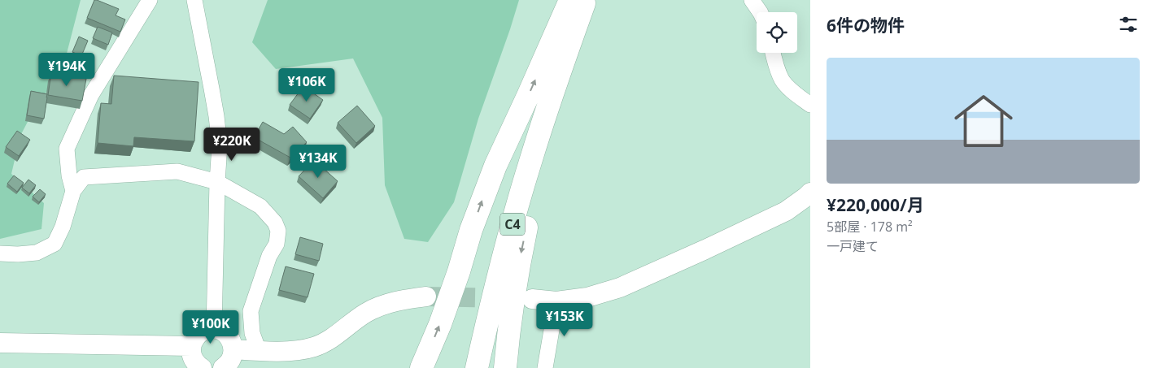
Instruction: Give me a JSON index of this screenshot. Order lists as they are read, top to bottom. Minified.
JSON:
{"streets":{"highway":["C4"]},"page":{"heading":"6件の物件","list":[{"name":"¥220,000/月","note":"5部屋 · 178 m² · 一戸建て"}],"price":["¥194K","¥106K","¥220K","¥134K","¥153K","¥100K"]}}
